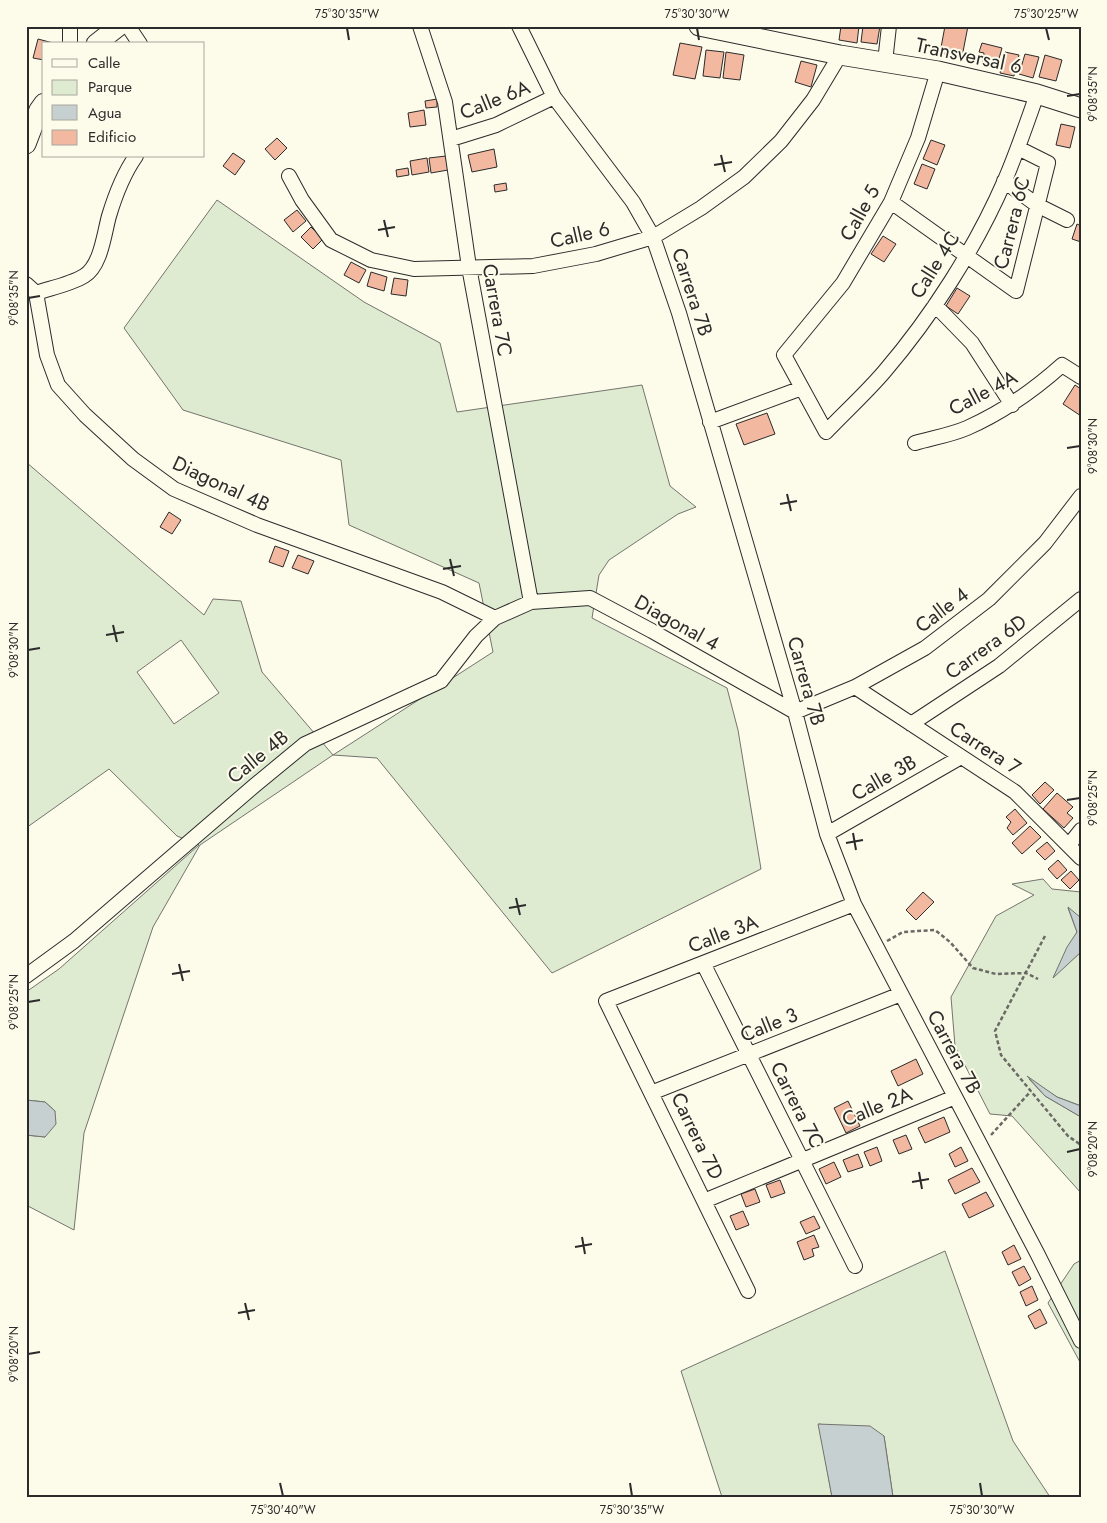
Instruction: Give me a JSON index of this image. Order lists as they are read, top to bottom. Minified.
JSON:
{"streets":{"street":["Transversal 6","Calle 6A","Calle 5","Carrera 6C","Calle 6","Calle 4C","Carrera 7B","Carrera 7C","Calle 4A","Diagonal 4B","Calle 4","Diagonal 4","Carrera 6D","Carrera 7","Calle 4B","Calle 3B","Calle 3A","Calle 3","Calle 2A","Carrera 7D"]},"crossings":[["Transversal 6","Calle 5"],["Transversal 6","Calle 6"],["Transversal 6","Calle 4C"],["Calle 6A","Carrera 7B"],["Calle 6A","Carrera 7C"],["Calle 5","Carrera 6C"],["Calle 5","Calle 4C"],["Carrera 6C","Calle 4C"],["Calle 6","Carrera 7B"],["Calle 6","Carrera 7C"],["Carrera 7B","Calle 4"],["Carrera 7B","Diagonal 4"],["Carrera 7B","Calle 3B"],["Carrera 7B","Calle 3A"],["Carrera 7B","Calle 3"],["Carrera 7B","Calle 2A"],["Carrera 7C","Diagonal 4"],["Carrera 7C","Calle 4B"],["Carrera 7C","Calle 3A"],["Carrera 7C","Calle 3"],["Carrera 7C","Calle 2A"],["Diagonal 4B","Calle 4B"],["Calle 4","Diagonal 4"],["Calle 4","Carrera 7"],["Diagonal 4","Calle 4B"],["Carrera 6D","Carrera 7"],["Carrera 7","Calle 3B"],["Calle 3A","Carrera 7D"],["Calle 3","Carrera 7D"],["Calle 2A","Carrera 7D"]],"legend":["Calle","Parque","Agua","Edificio"],"coordinates":["75°30'35\"W","75°30'30\"W","75°30'25\"W","9°08'35\"N","9°08'30\"N","9°08'25\"N","9°08'20\"N","75°30'40\"W"]}
